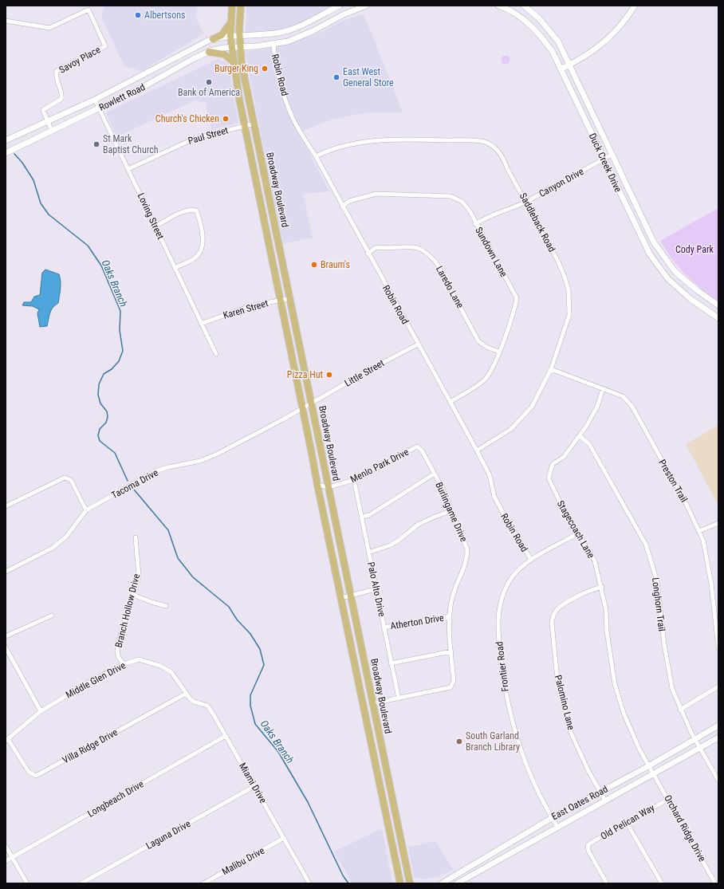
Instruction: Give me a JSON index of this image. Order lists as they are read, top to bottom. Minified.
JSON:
{"streets":{"main road":["Rowlett Road","Duck Creek Drive","Broadway Boulevard","East Oates Road"],"street":["Savoy Place","Robin Road","Paul Street","Canyon Drive","Loving Street","Saddleback Road","Sundown Lane","Laredo Lane","Karen Street","Little Street","Menlo Park Drive","Preston Trail","Tacoma Drive","Burlingame Drive","Stagecoach Lane","Palo Alto Drive","Longhorn Trail","Branch Hollow Drive","Atherton Drive","Frontier Road","Middle Glen Drive","Palomino Lane","Villa Ridge Drive","Miami Drive","Longbeach Drive","Old Pelican Way","Orchard Ridge Drive","Laguna Drive","Malibu Drive"]},"crossings":[["Savoy Place","Rowlett Road"],["Robin Road","Saddleback Road"],["Robin Road","Sundown Lane"],["Robin Road","Laredo Lane"],["Robin Road","Little Street"],["Robin Road","Frontier Road"],["Rowlett Road","Broadway Boulevard"],["Rowlett Road","Loving Street"],["Paul Street","Broadway Boulevard"],["Paul Street","Loving Street"],["Duck Creek Drive","Canyon Drive"],["Canyon Drive","Saddleback Road"],["Canyon Drive","Sundown Lane"],["Broadway Boulevard","Karen Street"],["Broadway Boulevard","Little Street"],["Broadway Boulevard","Menlo Park Drive"],["Broadway Boulevard","Tacoma Drive"],["Loving Street","Karen Street"],["Saddleback Road","Preston Trail"],["Sundown Lane","Laredo Lane"],["Little Street","Tacoma Drive"],["Menlo Park Drive","Burlingame Drive"],["Menlo Park Drive","Palo Alto Drive"],["Preston Trail","Stagecoach Lane"],["Burlingame Drive","Palo Alto Drive"],["Burlingame Drive","Atherton Drive"],["Stagecoach Lane","Longhorn Trail"],["Stagecoach Lane","Frontier Road"],["Stagecoach Lane","Palomino Lane"],["Stagecoach Lane","East Oates Road"],["Stagecoach Lane","Orchard Ridge Drive"],["Palo Alto Drive","Atherton Drive"],["Longhorn Trail","East Oates Road"],["Branch Hollow Drive","Middle Glen Drive"],["Frontier Road","East Oates Road"],["Middle Glen Drive","Villa Ridge Drive"],["Middle Glen Drive","Miami Drive"],["Palomino Lane","East Oates Road"],["Villa Ridge Drive","Miami Drive"],["Miami Drive","Longbeach Drive"],["Miami Drive","Laguna Drive"],["Miami Drive","Malibu Drive"],["East Oates Road","Orchard Ridge Drive"],["Old Pelican Way","Orchard Ridge Drive"]],"water":["Oaks Branch"],"parks":["Cody Park"],"places":["Albertsons","Burger King","East West General Store","Bank of America","Church's Chicken","St Mark Baptist Church","Braum's","Pizza Hut","South Garland Branch Library"]}
